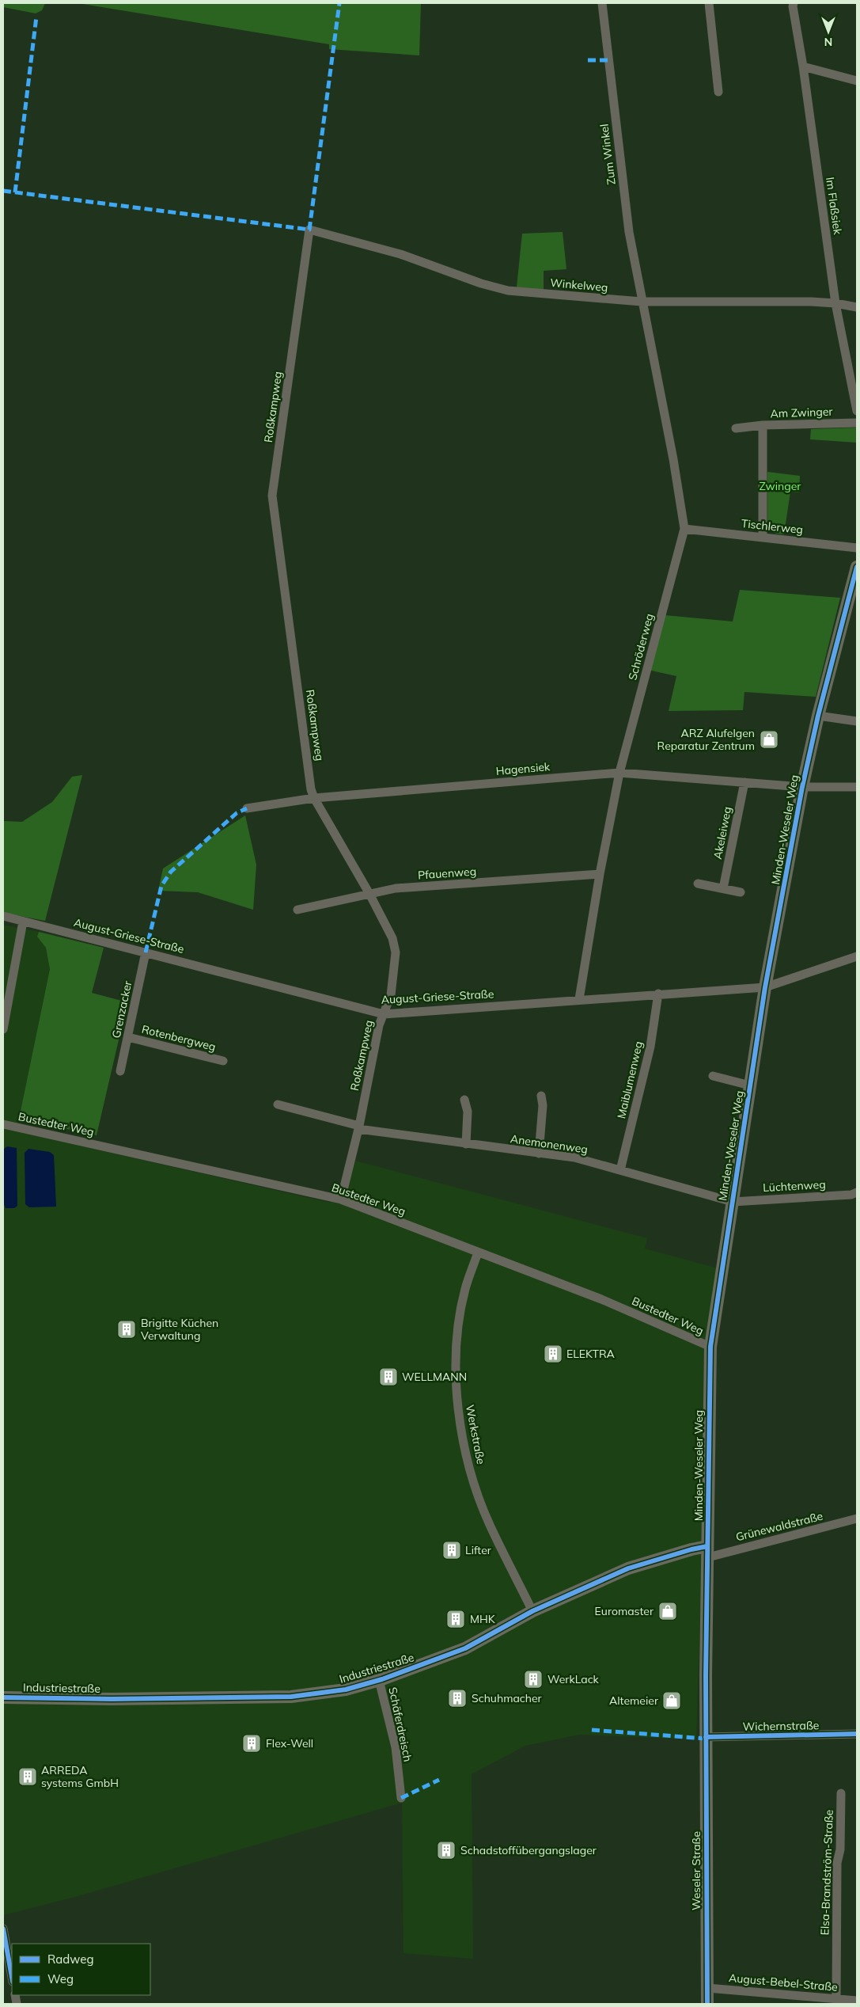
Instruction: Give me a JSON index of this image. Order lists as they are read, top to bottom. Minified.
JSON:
{"streets":{"street":["Zum Winkel","Im Flaßsiek","Winkelweg","Roßkampweg","Am Zwinger","Tischlerweg","Schröderweg","Hagensiek","Minden-Weseler Weg","Akeleiweg","Pfauenweg","August-Griese-Straße","Grenzacker","Rotenbergweg","Maiblumenweg","Bustedter Weg","Anemonenweg","Lüchtenweg","Werkstraße","Grünewaldstraße","Industriestraße","Schäferdreisch","Wichernstraße","Weseler Straße","Elsa-Brandström-Straße","August-Bebel-Straße"]},"crossings":[["Zum Winkel","Winkelweg"],["Zum Winkel","Schröderweg"],["Im Flaßsiek","Winkelweg"],["Winkelweg","Roßkampweg"],["Winkelweg","Schröderweg"],["Roßkampweg","Hagensiek"],["Roßkampweg","Pfauenweg"],["Roßkampweg","August-Griese-Straße"],["Roßkampweg","Bustedter Weg"],["Roßkampweg","Anemonenweg"],["Am Zwinger","Tischlerweg"],["Tischlerweg","Schröderweg"],["Schröderweg","Hagensiek"],["Schröderweg","Pfauenweg"],["Schröderweg","August-Griese-Straße"],["Hagensiek","Minden-Weseler Weg"],["Hagensiek","Akeleiweg"],["Minden-Weseler Weg","August-Griese-Straße"],["Minden-Weseler Weg","Bustedter Weg"],["Minden-Weseler Weg","Anemonenweg"],["Minden-Weseler Weg","Lüchtenweg"],["Minden-Weseler Weg","Grünewaldstraße"],["Minden-Weseler Weg","Industriestraße"],["Minden-Weseler Weg","Wichernstraße"],["Minden-Weseler Weg","Weseler Straße"],["August-Griese-Straße","Grenzacker"],["August-Griese-Straße","Maiblumenweg"],["Grenzacker","Rotenbergweg"],["Maiblumenweg","Anemonenweg"],["Bustedter Weg","Werkstraße"],["Anemonenweg","Lüchtenweg"],["Werkstraße","Industriestraße"],["Grünewaldstraße","Industriestraße"],["Industriestraße","Schäferdreisch"],["Wichernstraße","Weseler Straße"],["Weseler Straße","August-Bebel-Straße"],["Elsa-Brandström-Straße","August-Bebel-Straße"]],"parks":["Zwinger"],"places":{"shop":["ARZ Alufelgen Reparatur Zentrum","Euromaster","Altemeier"],"building":["Brigitte Küchen Verwaltung","ELEKTRA","WELLMANN","Lifter","MHK","WerkLack","Schuhmacher","Flex-Well","ARREDA systems GmbH","Schadstoffübergangslager"]},"legend":["Radweg","Weg"],"north":"bottom"}
